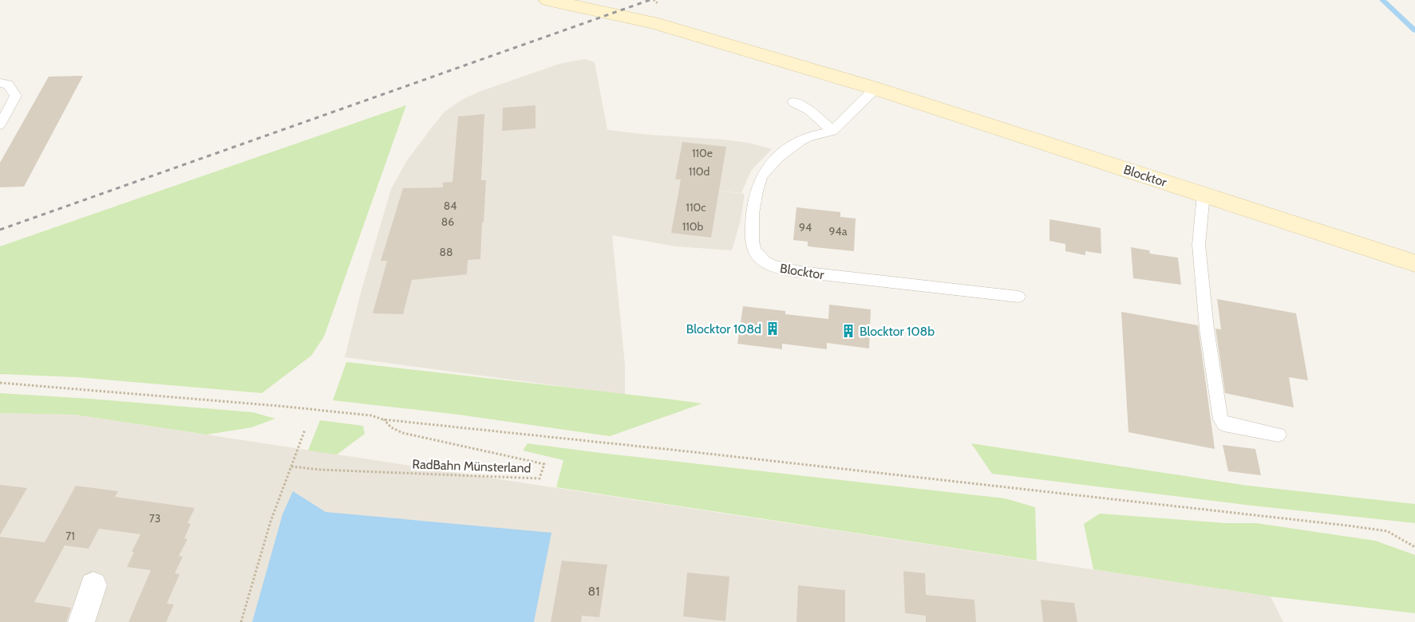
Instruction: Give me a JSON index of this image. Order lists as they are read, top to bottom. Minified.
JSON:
{"streets":{"main road":["Blocktor"],"path":["RadBahn Münsterland"]},"places":{"building":["Blocktor 108d","Blocktor 108b"]},"house_numbers":["110e","110d","84","110c","86","110b","94","94a","88","73","71","81"]}
